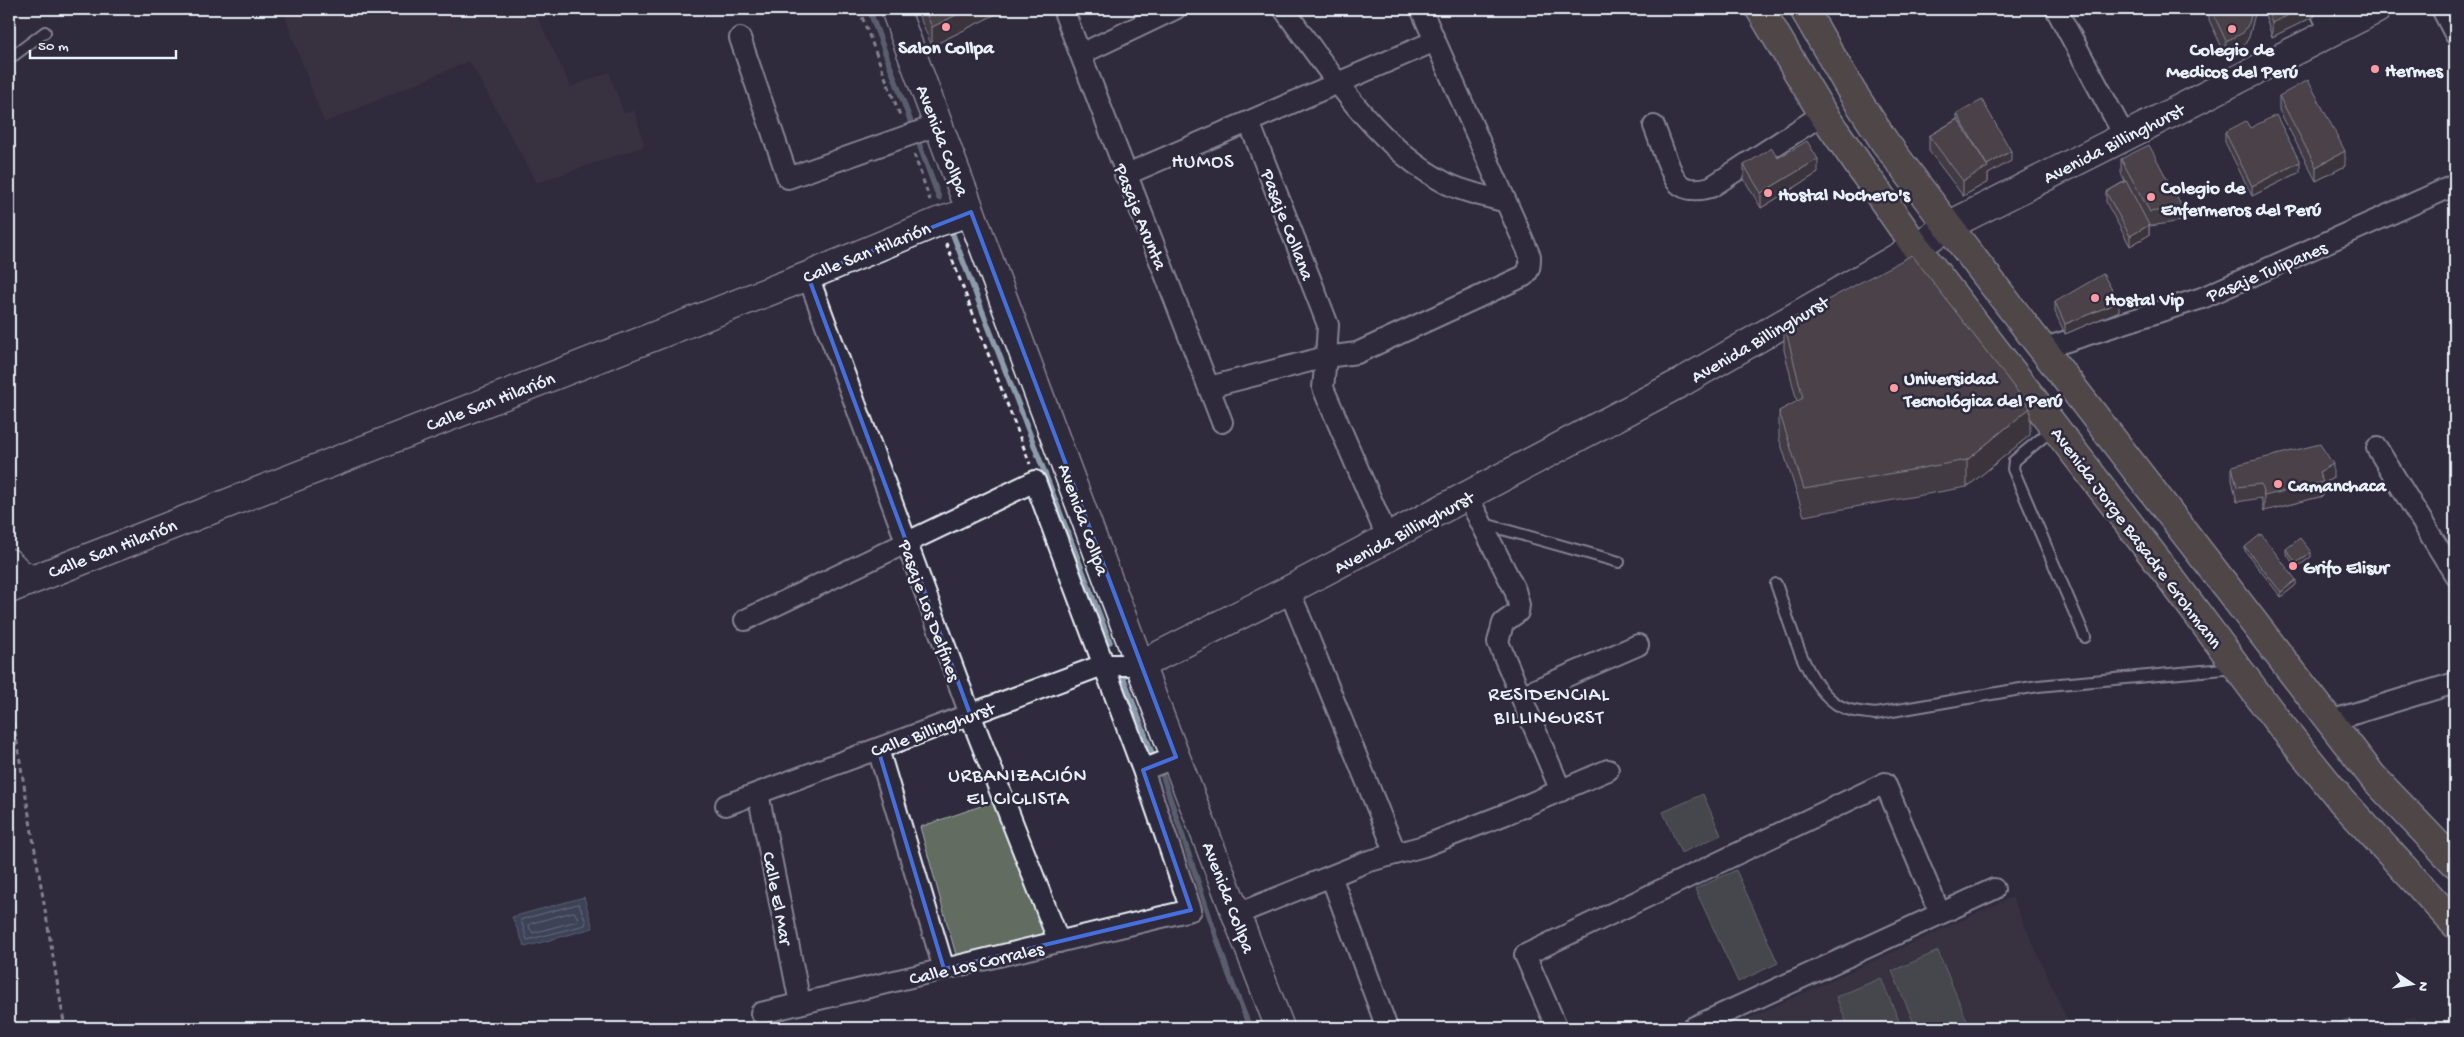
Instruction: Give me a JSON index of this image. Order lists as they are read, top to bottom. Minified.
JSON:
{"streets":{"highway":["Avenida Jorge Basadre Grohmann"],"street":["Avenida Collpa","Avenida Billinghurst","Pasaje Arunta","Pasaje Collana","Calle San Hilarión","Pasaje Tulipanes","Pasaje Los Delfines","Calle Billinghurst","Calle El Mar","Calle Los Corrales"]},"crossings":[["Avenida Collpa","Avenida Billinghurst"],["Avenida Collpa","Calle San Hilarión"],["Avenida Collpa","Calle Billinghurst"],["Avenida Billinghurst","Avenida Jorge Basadre Grohmann"],["Avenida Billinghurst","Calle Billinghurst"],["Calle San Hilarión","Pasaje Los Delfines"],["Pasaje Tulipanes","Avenida Jorge Basadre Grohmann"],["Pasaje Los Delfines","Calle Billinghurst"],["Pasaje Los Delfines","Calle Los Corrales"],["Calle Billinghurst","Calle El Mar"],["Calle El Mar","Calle Los Corrales"]],"districts":["HUMOS","RESIDENCIAL BILLINGURST","URBANIZACIÓN EL CICLISTA"],"places":["Salon Collpa","Colegio de Medicos del Perú","Hermes","Hostal Nochero's","Colegio de Enfermeros del Perú","Hostal Vip","Universidad Tecnológica del Perú","Camanchaca","Grifo Elisur"],"scale_bar":"50 m","north":"right"}
